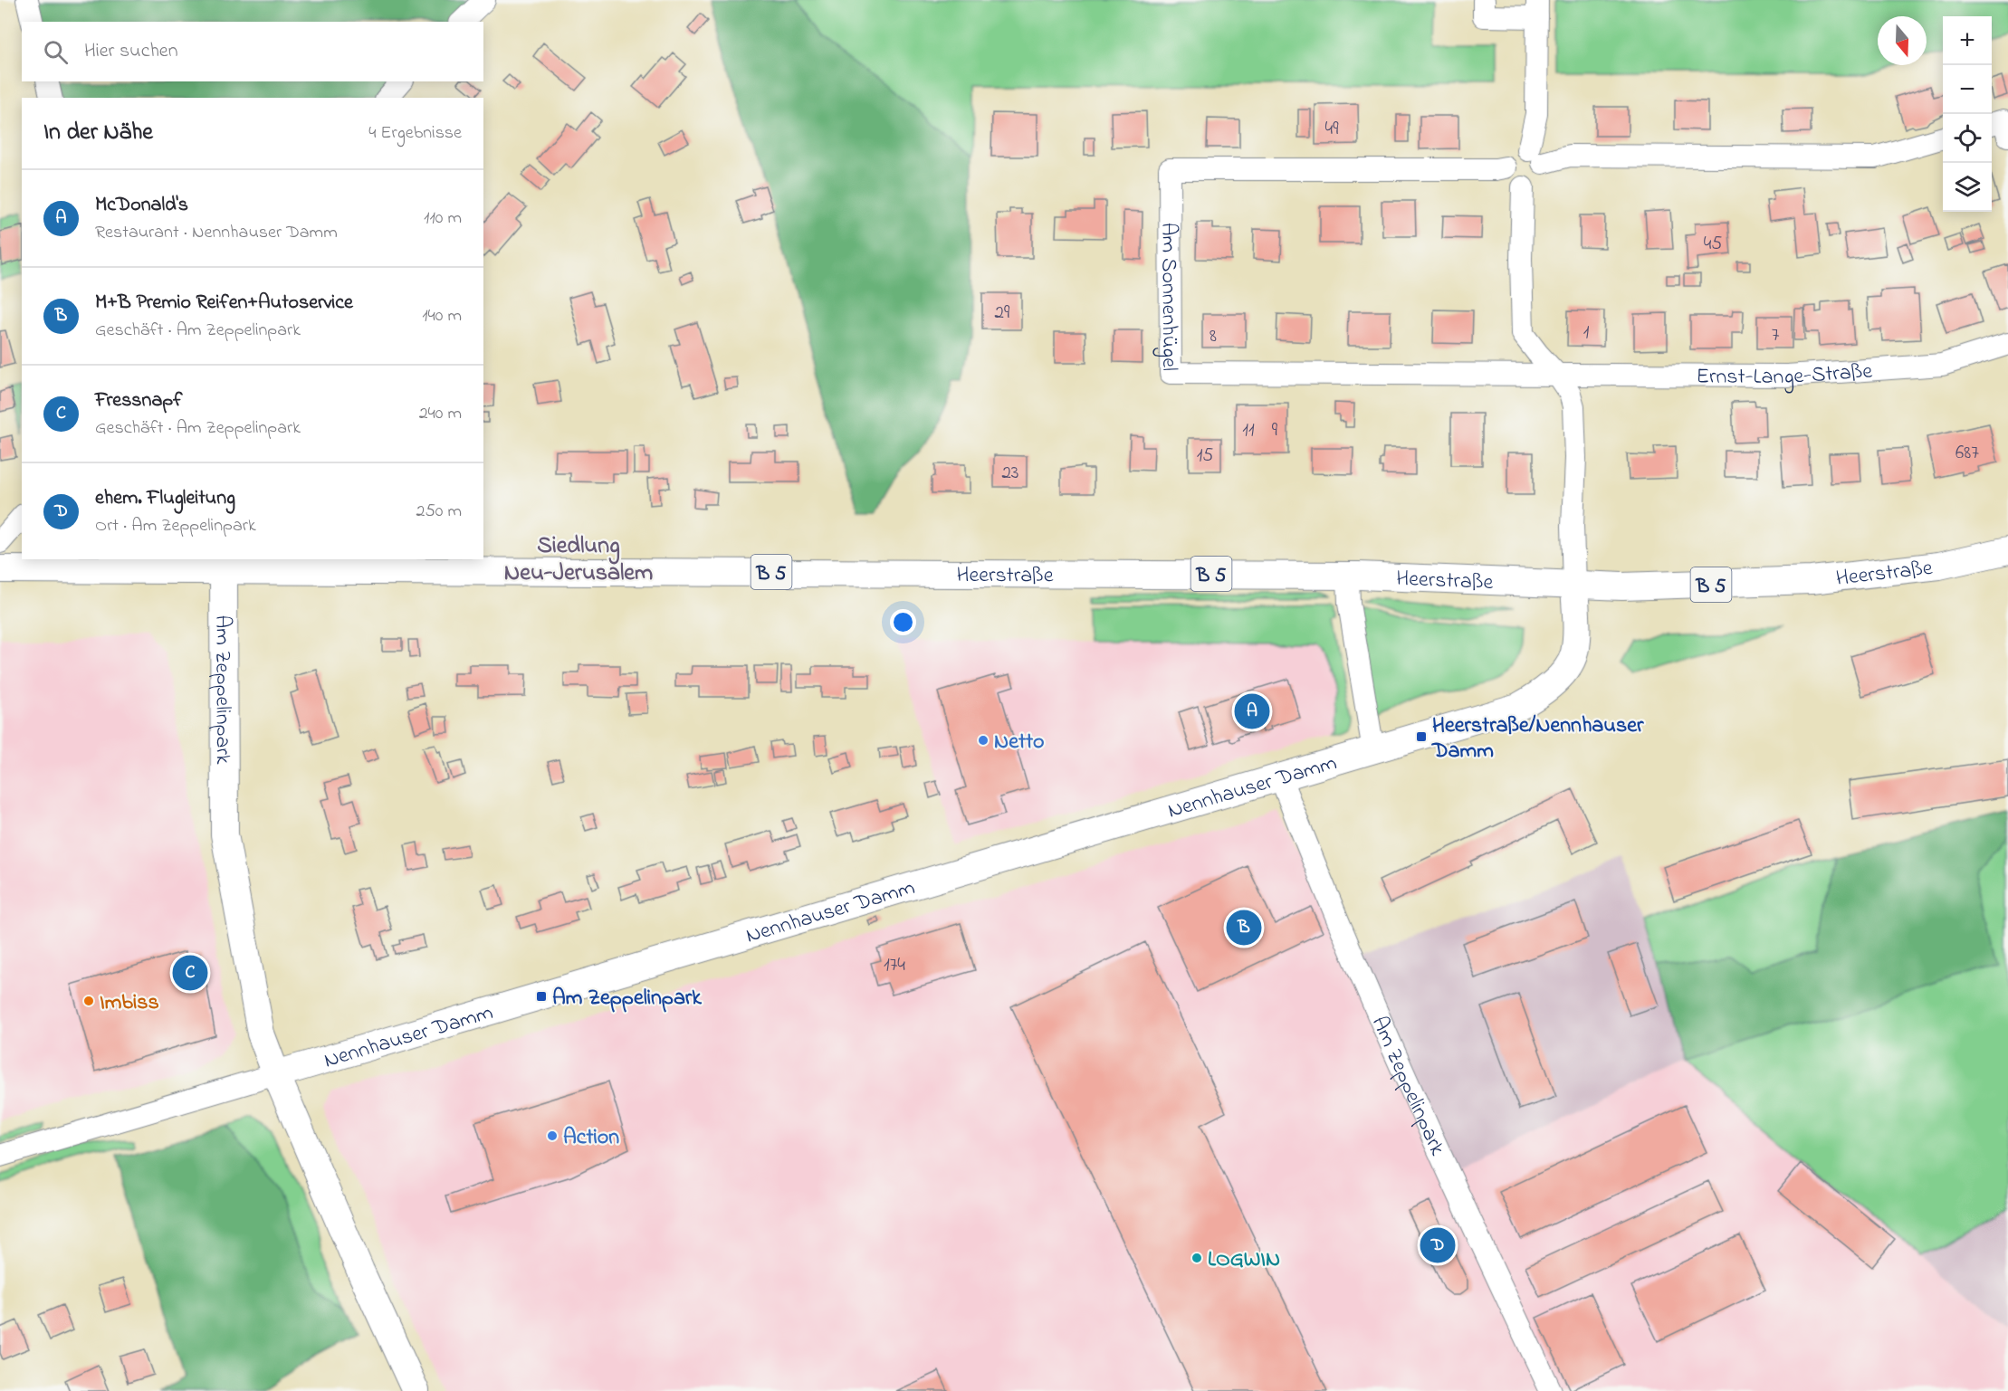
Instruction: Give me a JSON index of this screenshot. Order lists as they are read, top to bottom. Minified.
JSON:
{"streets":{"main road":["B 5","Heerstraße","Am Zeppelinpark","Nennhauser Damm"],"street":["Am Sonnenhügel","Ernst-Lange-Straße"]},"crossings":[["Am Sonnenhügel","Ernst-Lange-Straße"],["Heerstraße","Am Zeppelinpark"],["Heerstraße","Nennhauser Damm"],["Am Zeppelinpark","Nennhauser Damm"]],"districts":["Siedlung Neu-Jerusalem"],"places":{"transit":["Heerstraße/Nennhauser Damm","Am Zeppelinpark"],"other":["Netto","Imbiss","Action","LOGWIN"]},"house_numbers":["49","45","29","1","7","8","11","9","687","15","23","174"],"north":"bottom","page":{"map_buttons":["+","−"],"search":"Hier suchen","heading":["In der Nähe","4 Ergebnisse"],"list":[{"mark":"A","name":"McDonald's","note":"Restaurant · Nennhauser Damm","value":"110 m"},{"mark":"B","name":"M+B Premio Reifen+Autoservice","note":"Geschäft · Am Zeppelinpark","value":"140 m"},{"mark":"C","name":"Fressnapf","note":"Geschäft · Am Zeppelinpark","value":"240 m"},{"mark":"D","name":"ehem. Flugleitung","note":"Ort · Am Zeppelinpark","value":"250 m"}],"pins":["A","B","C","D"]}}
